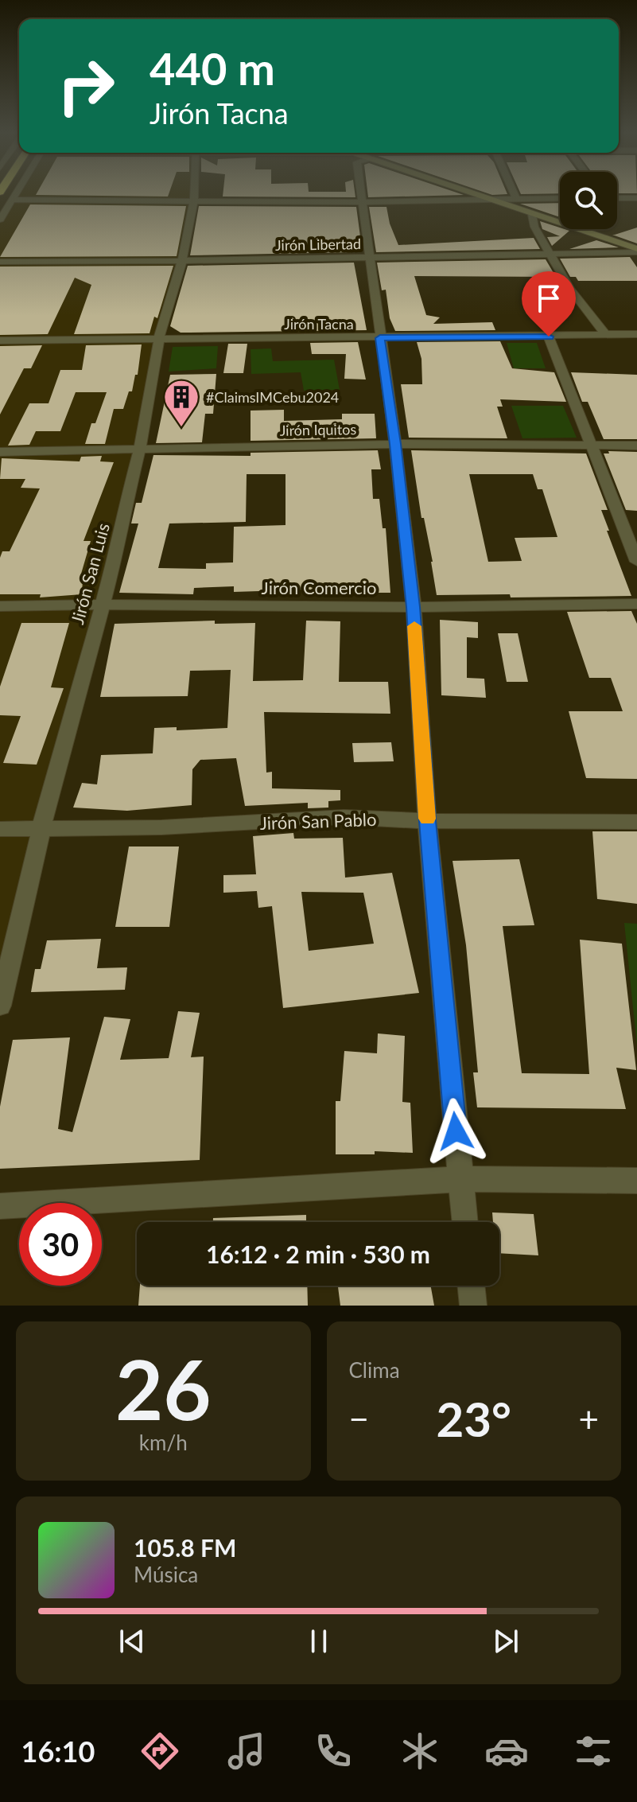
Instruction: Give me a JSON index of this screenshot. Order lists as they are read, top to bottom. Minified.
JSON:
{"streets":{"street":["Jirón Libertad","Jirón Tacna","Jirón Iquitos","Jirón San Luis","Jirón Comercio","Jirón San Pablo"]},"crossings":[["Jirón Libertad","Jirón San Luis"],["Jirón Tacna","Jirón San Luis"],["Jirón Iquitos","Jirón San Luis"],["Jirón San Luis","Jirón Comercio"],["Jirón San Luis","Jirón San Pablo"]],"places":{"building":["#ClaimsIMCebu2024"]},"page":{"turn":["440 m","Jirón Tacna"],"limit":"30","trip":"16:12 · 2 min · 530 m","tile":[["26","km/h"],"Clima"],"heat":["−","23°","+"],"song":["105.8 FM","Música"],"tabs":"16:10"}}
